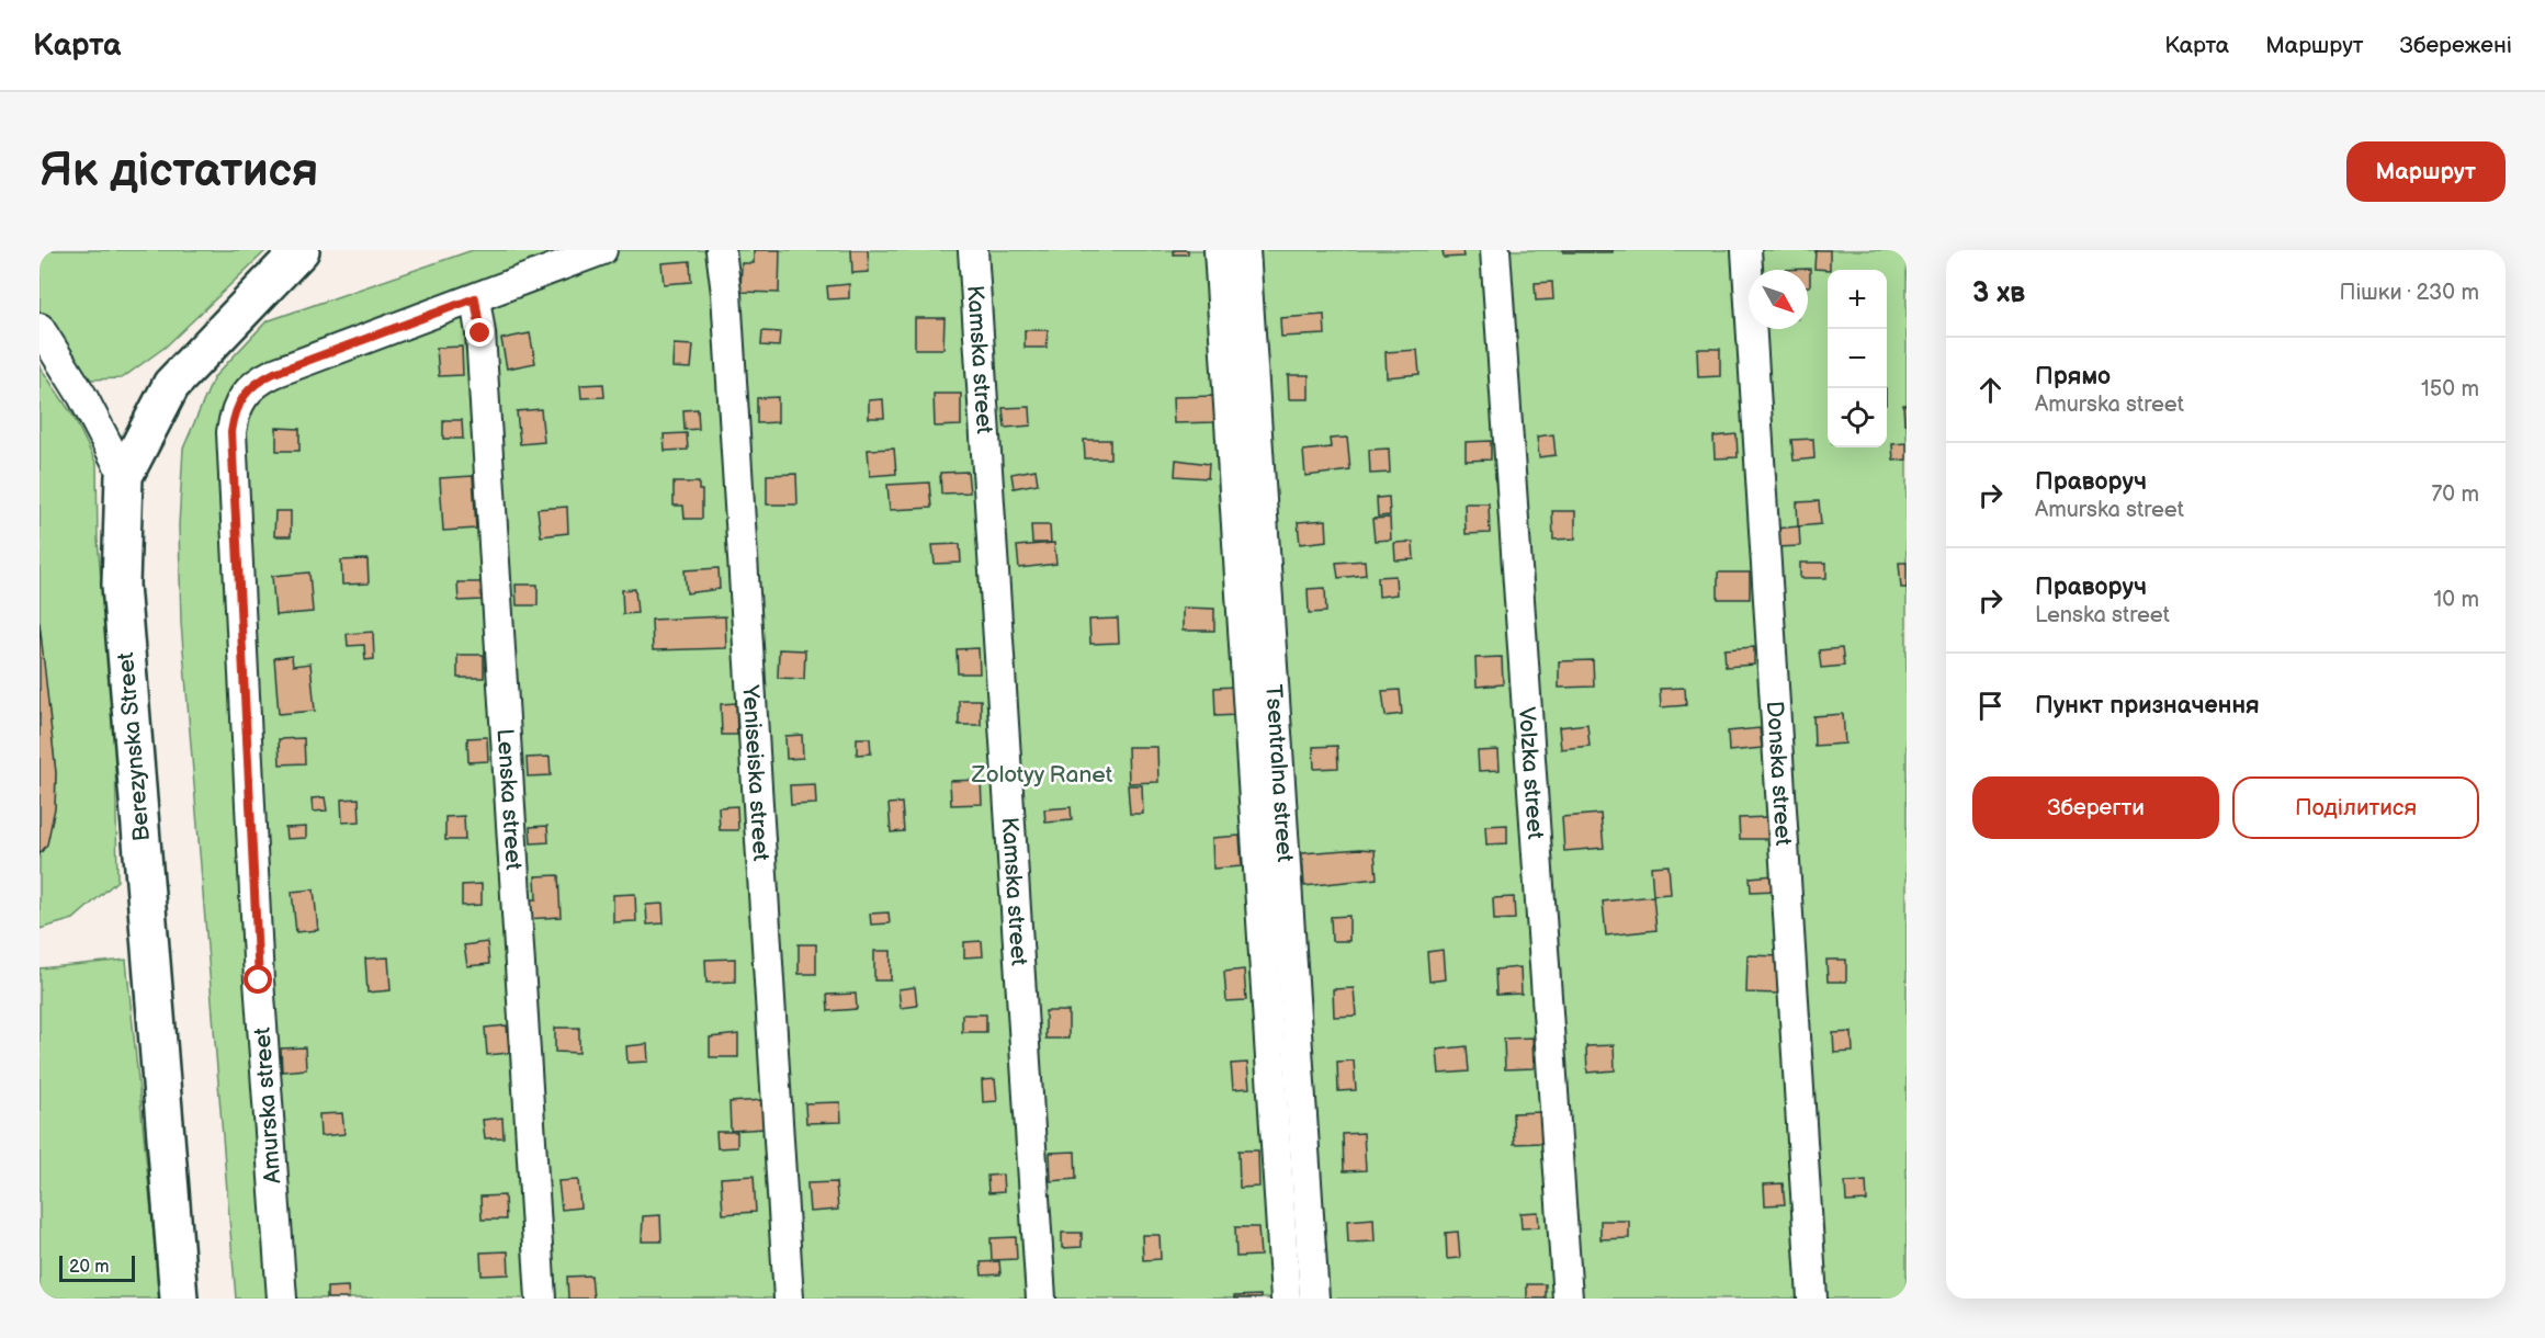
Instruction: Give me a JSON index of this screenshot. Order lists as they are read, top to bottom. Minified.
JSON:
{"streets":{"street":["Kamska street","Berezynska Street","Yeniseiska street","Tsentralna street","Volzka street","Donska street","Lenska street","Amurska street"]},"crossings":[["Lenska street","Amurska street"]],"parks":["Zolotyy Ranet"],"scale_bar":"20 m","north":"bottom right","page":{"header":"Карта","nav":["Карта","Маршрут","Збережені"],"buttons":["Маршрут",["Зберегти","Поділитися"]],"title":"Як дістатися","heading":["3 хв","Пішки · 230 m"],"map_buttons":["+","−"],"list":[["Прямо","Amurska street","150 m"],["Праворуч","Amurska street","70 m"],["Праворуч","Lenska street","10 m"],"Пункт призначення"],"scale":"20 m"}}
